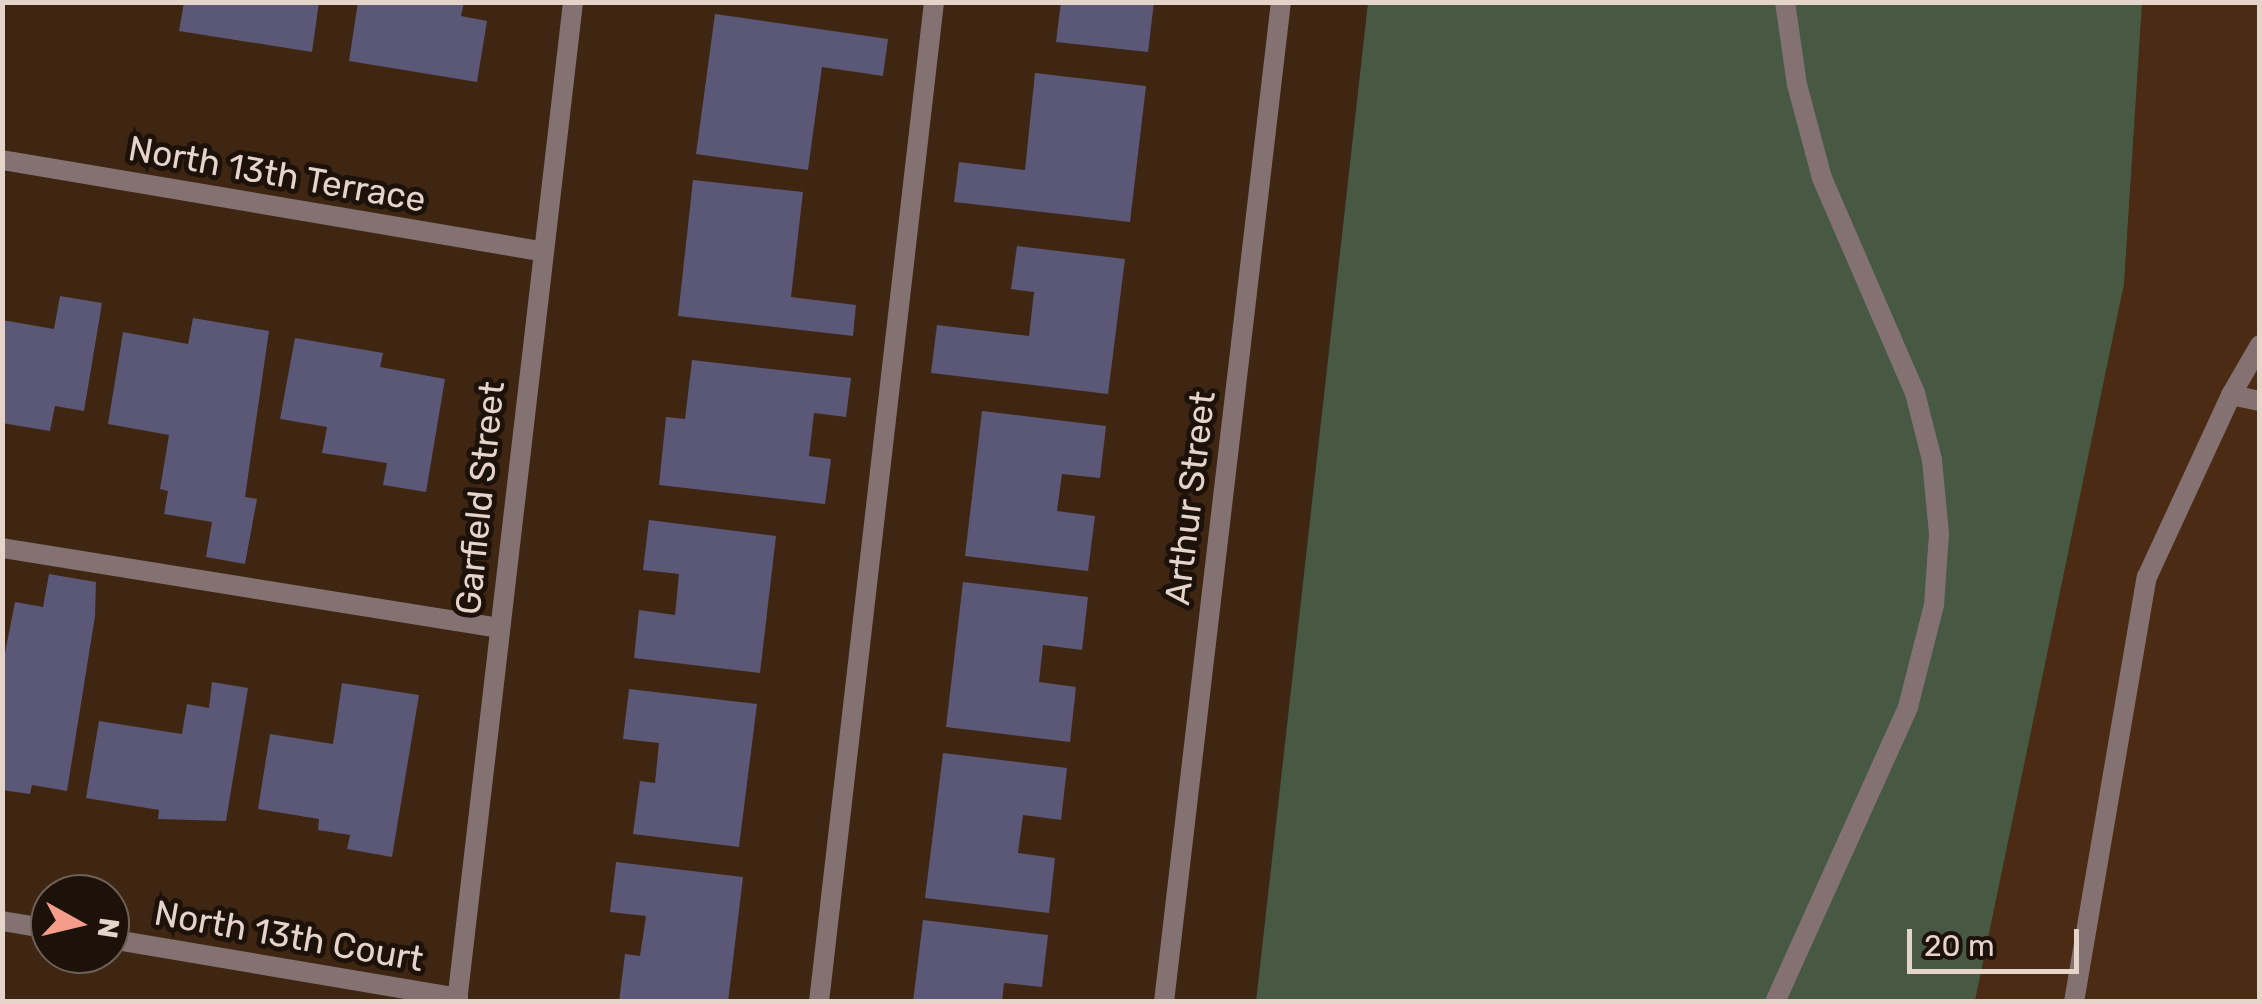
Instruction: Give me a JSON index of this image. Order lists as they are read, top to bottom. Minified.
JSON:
{"streets":{"street":["North 13th Terrace","Garfield Street","Arthur Street","North 13th Court"]},"crossings":[["North 13th Terrace","Garfield Street"],["Garfield Street","North 13th Court"]],"scale_bar":"20 m","north":"right"}
